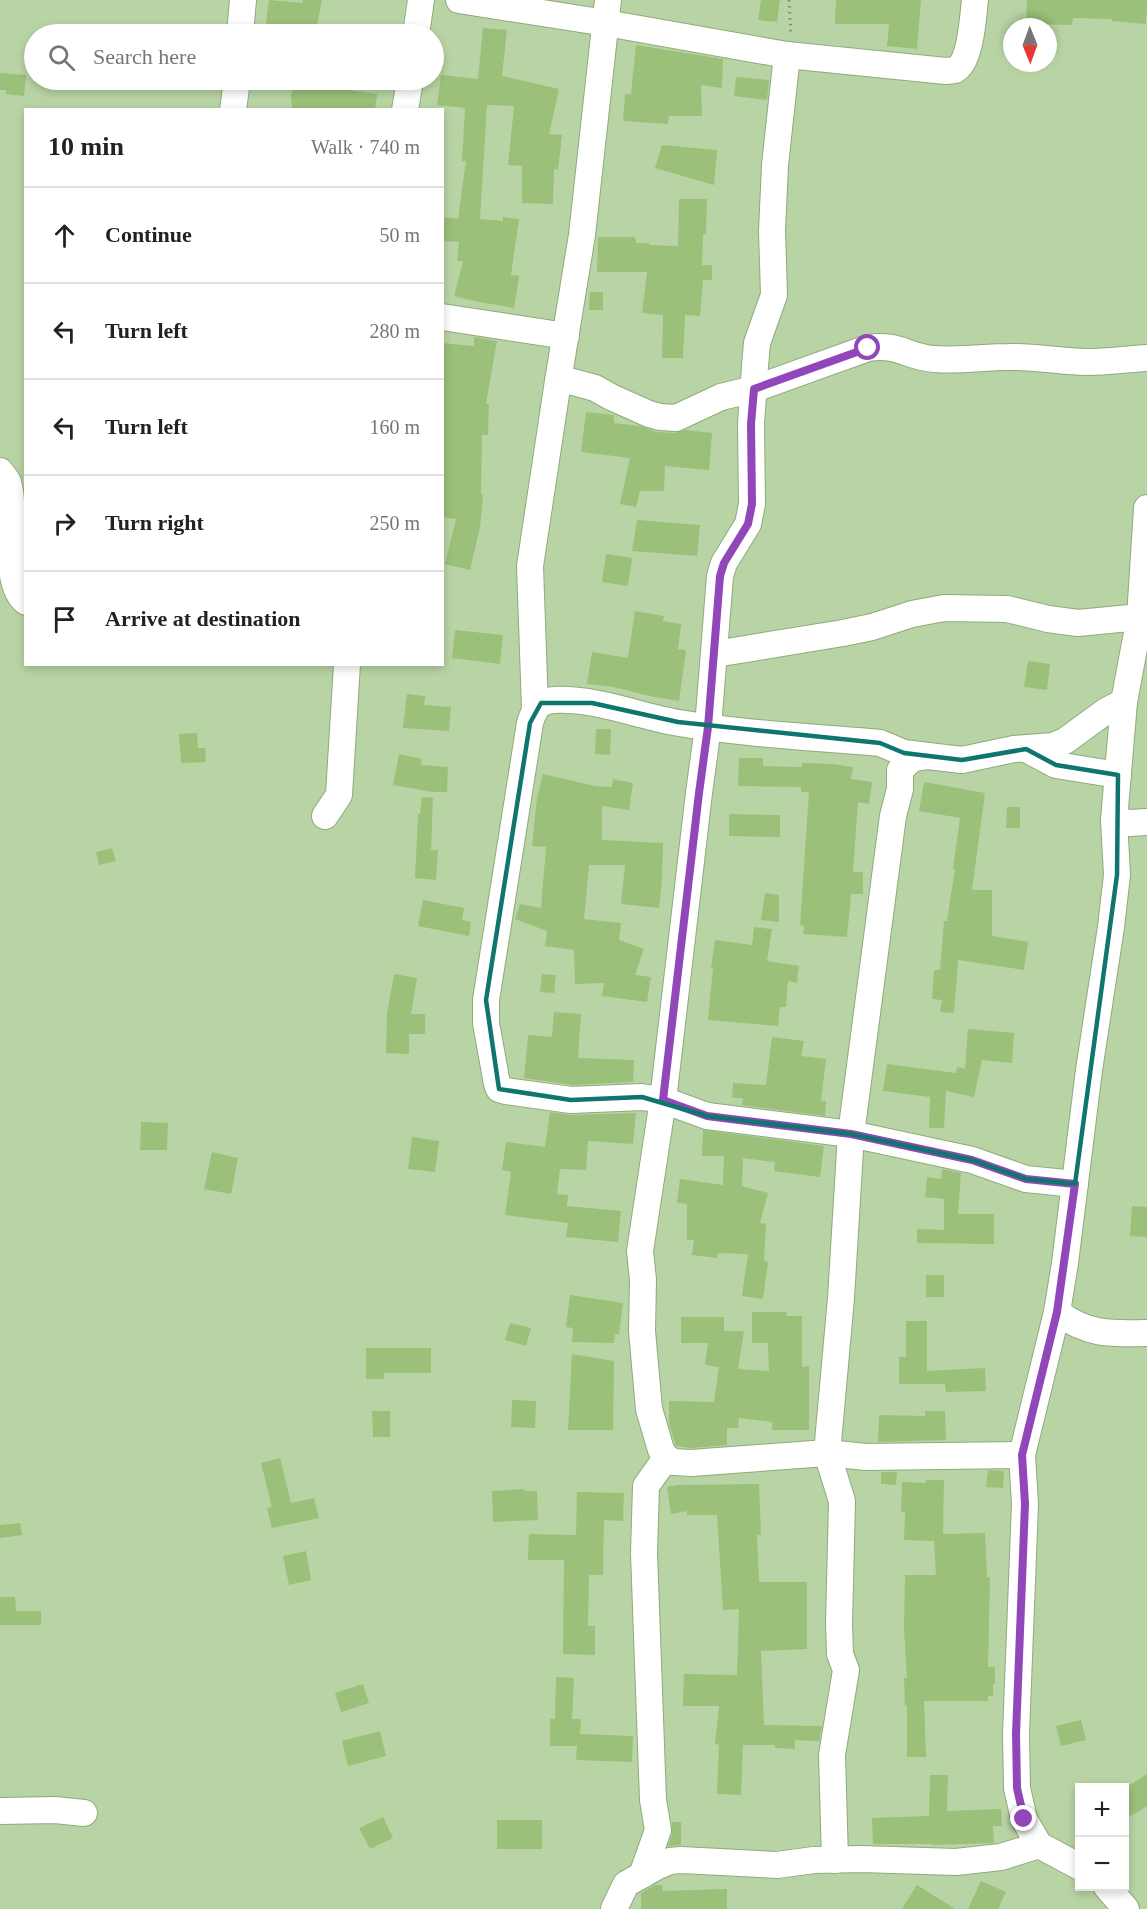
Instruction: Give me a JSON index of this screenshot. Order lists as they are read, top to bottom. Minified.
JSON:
{"north":"bottom","page":{"search":"Search here","heading":["10 min","Walk · 740 m"],"list":[["Continue","50 m"],["Turn left","280 m"],["Turn left","160 m"],["Turn right","250 m"],"Arrive at destination"],"map_buttons":["+","−"]}}
